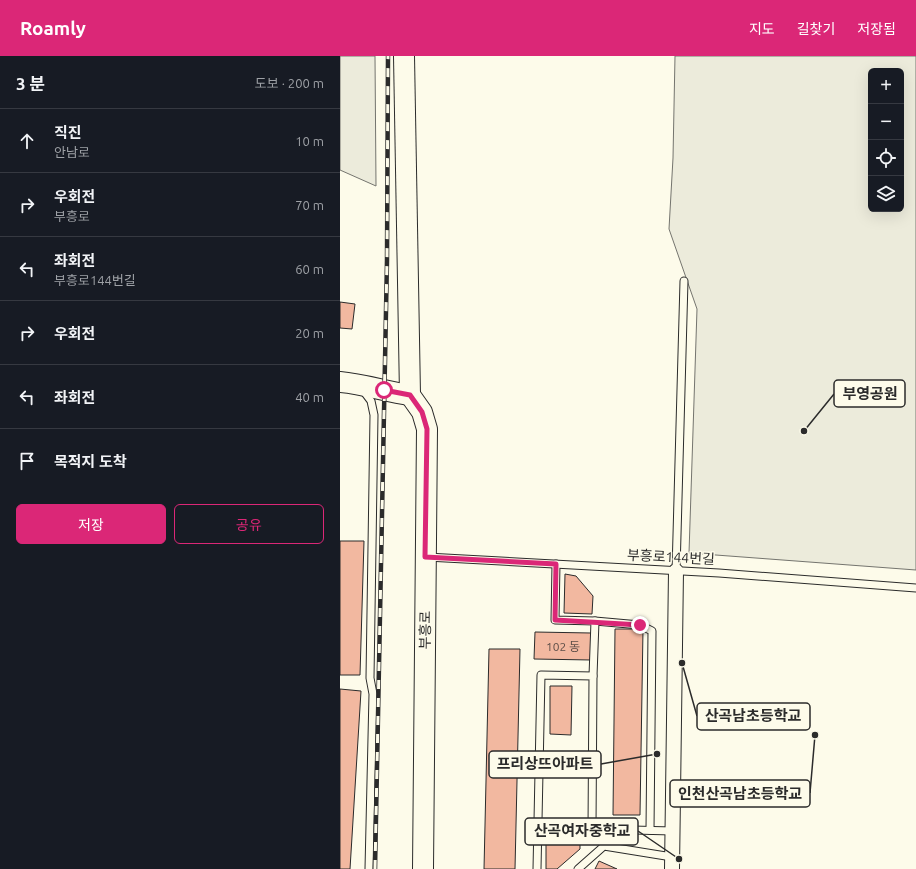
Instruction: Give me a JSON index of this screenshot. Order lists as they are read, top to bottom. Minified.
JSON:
{"streets":{"main road":["부흥로"],"lane":["부흥로144번길"]},"crossings":[["부흥로144번길","부흥로"]],"places":["부영공원","산곡남초등학교","인천산곡남초등학교","프리상뜨아파트","산곡여자중학교"],"house_numbers":["102 동"],"page":{"header":"Roamly","nav":["지도","길찾기","저장됨"],"heading":["3 분","도보 · 200 m"],"map_buttons":["+","−"],"list":[["직진","안남로","10 m"],["우회전","부흥로","70 m"],["좌회전","부흥로144번길","60 m"],["우회전","20 m"],["좌회전","40 m"],"목적지 도착"],"buttons":["저장","공유"]}}
